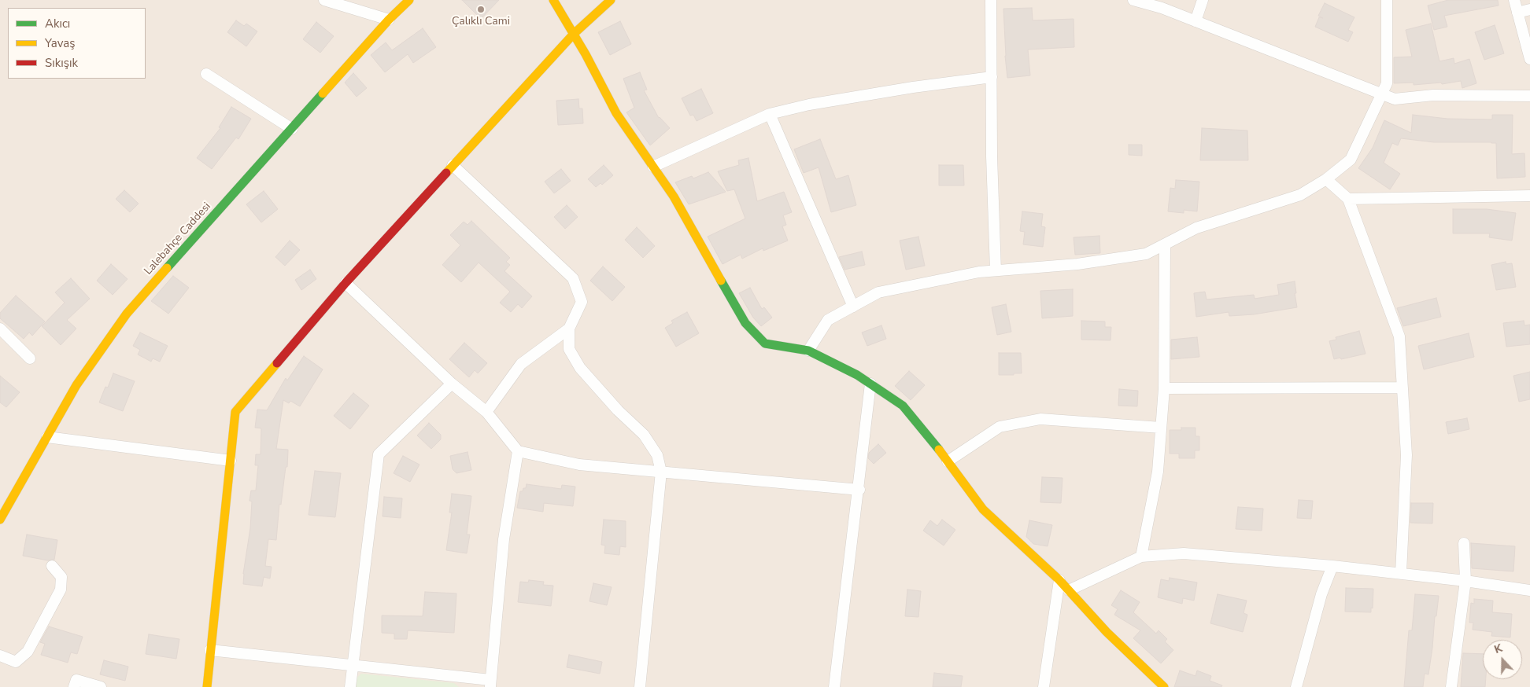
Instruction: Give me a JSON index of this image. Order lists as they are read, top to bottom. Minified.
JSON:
{"streets":{"street":["Lalebahçe Caddesi"]},"places":["Çalıklı Cami"],"legend":["Akıcı","Yavaş","Sıkışık"],"north":"top"}
